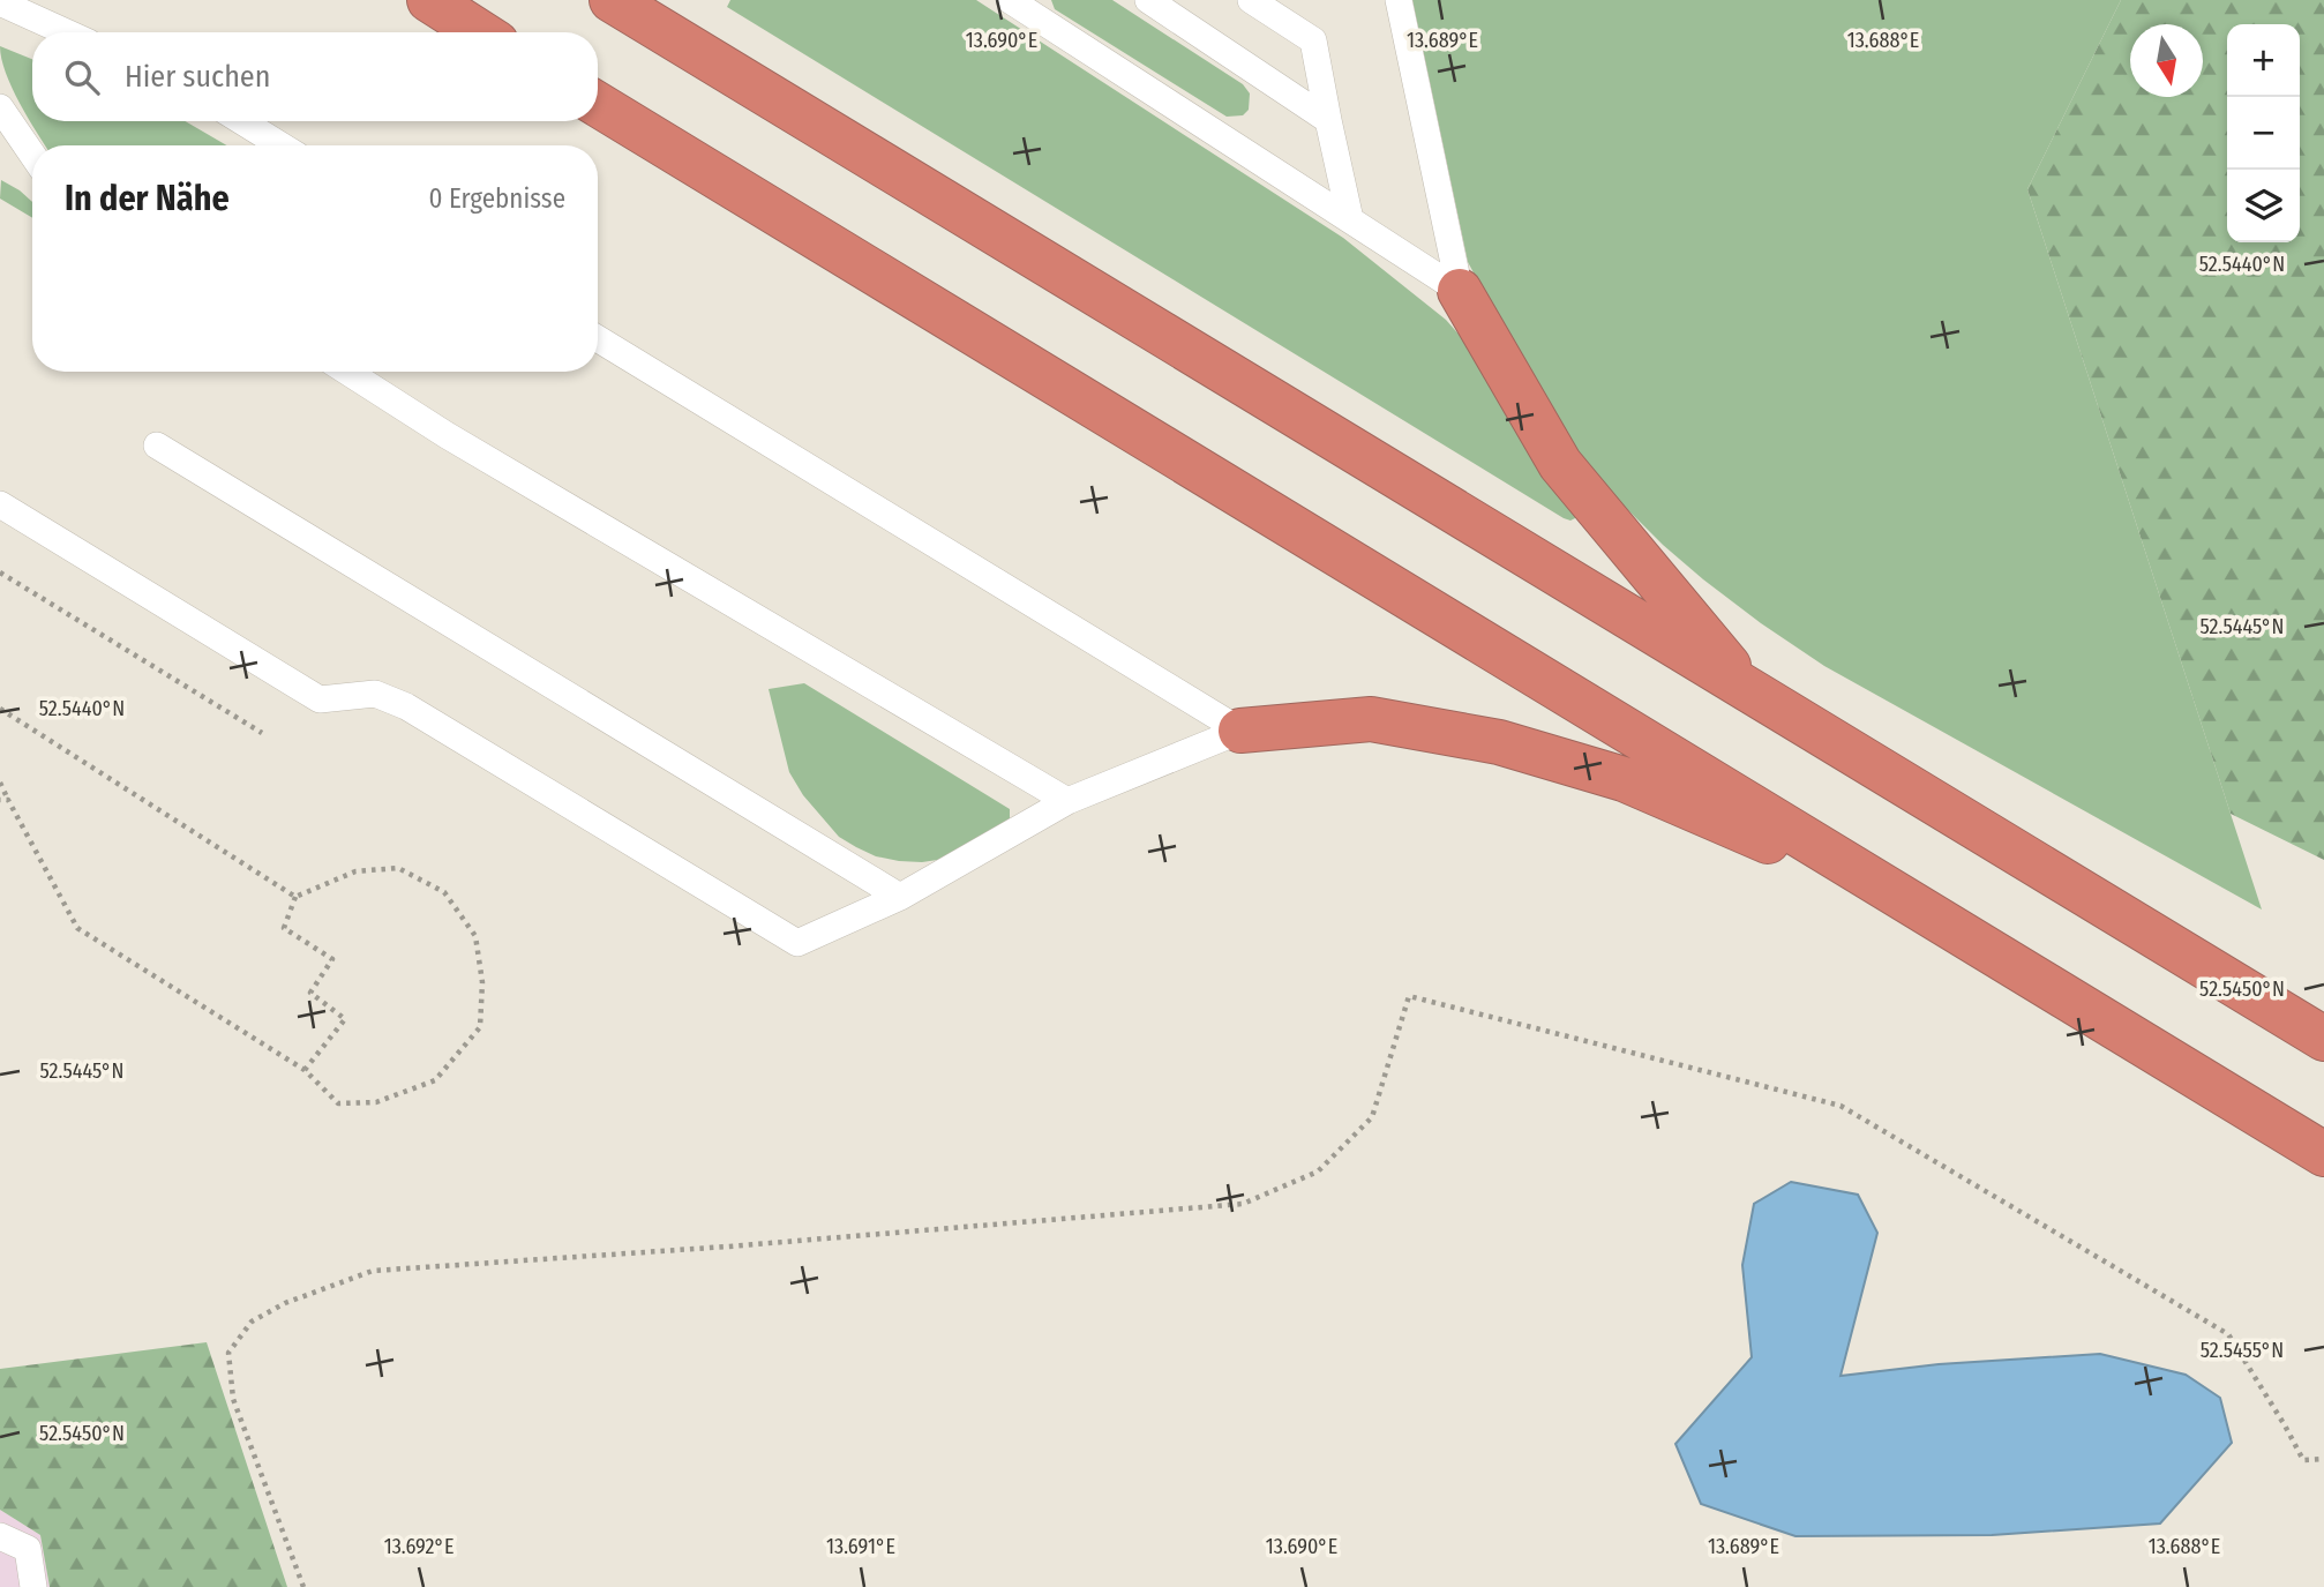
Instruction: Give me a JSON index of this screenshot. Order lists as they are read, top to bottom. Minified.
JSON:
{"north":"bottom","page":{"map_buttons":["+","−"],"search":"Hier suchen","heading":["In der Nähe","0 Ergebnisse"]},"coordinates":["13.690°E","13.689°E","13.688°E","52.5440°N","52.5445°N","52.5450°N","52.5455°N","13.692°E","13.691°E"]}
